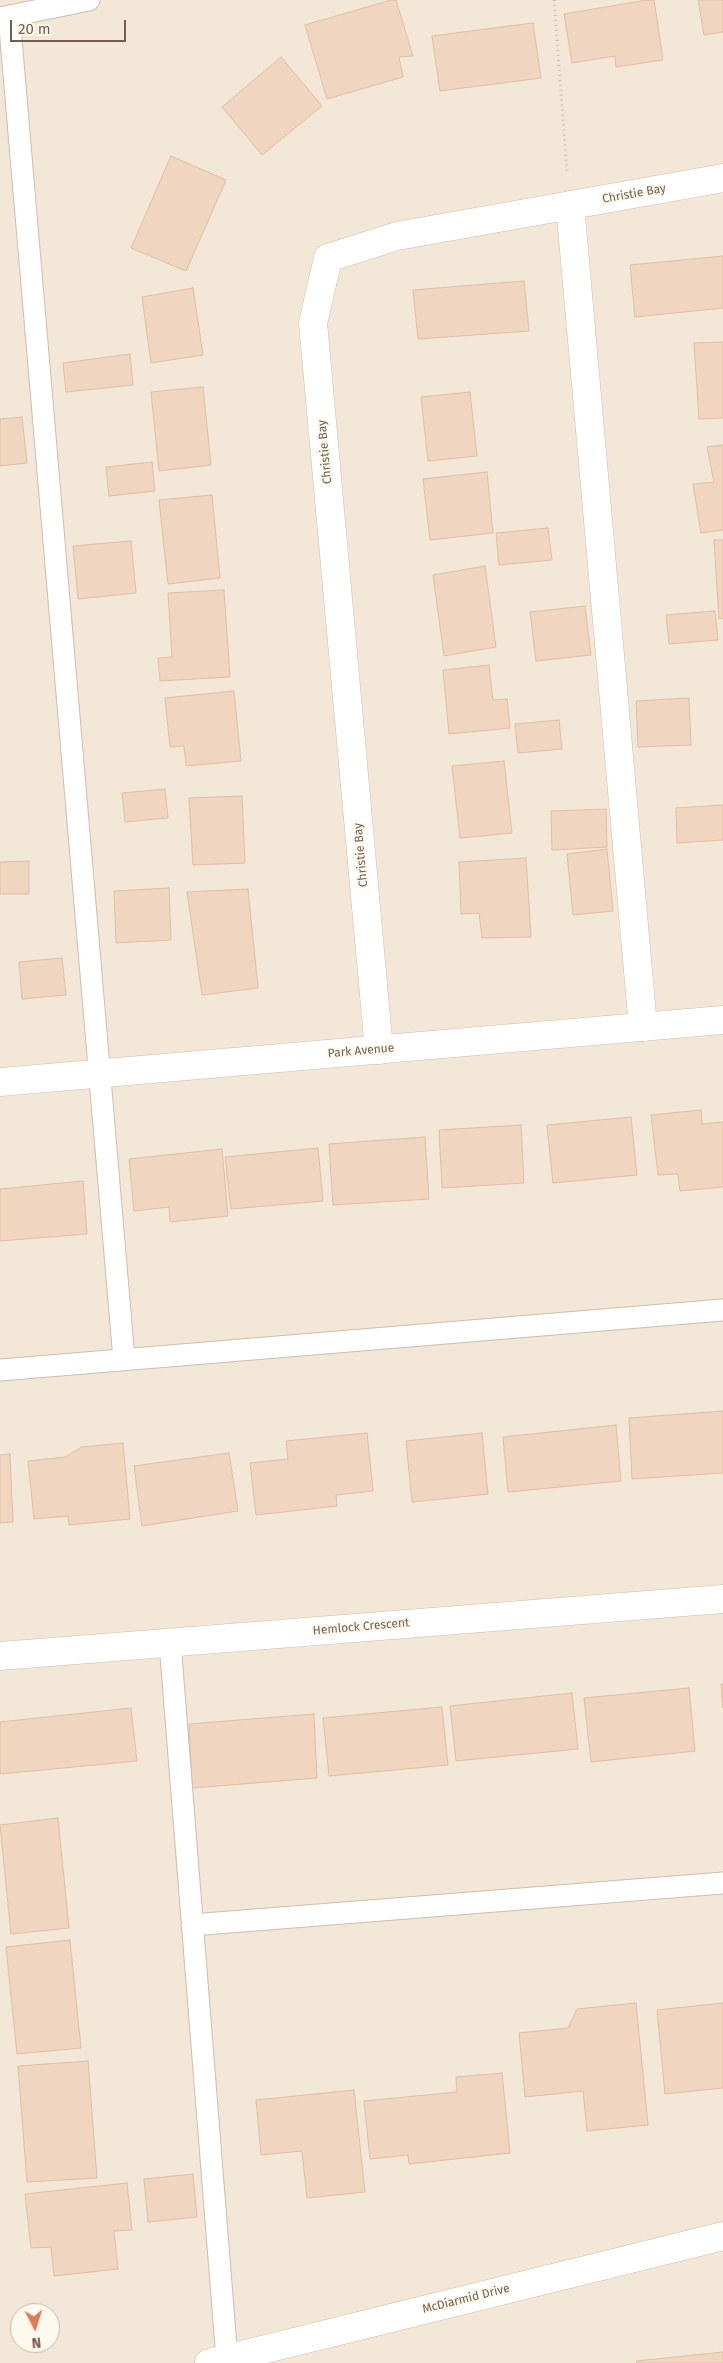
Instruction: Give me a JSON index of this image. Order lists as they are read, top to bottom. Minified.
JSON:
{"streets":{"street":["Christie Bay","Park Avenue","Hemlock Crescent","McDiarmid Drive"]},"crossings":[["Christie Bay","Park Avenue"]],"scale_bar":"20 m","north":"bottom"}
